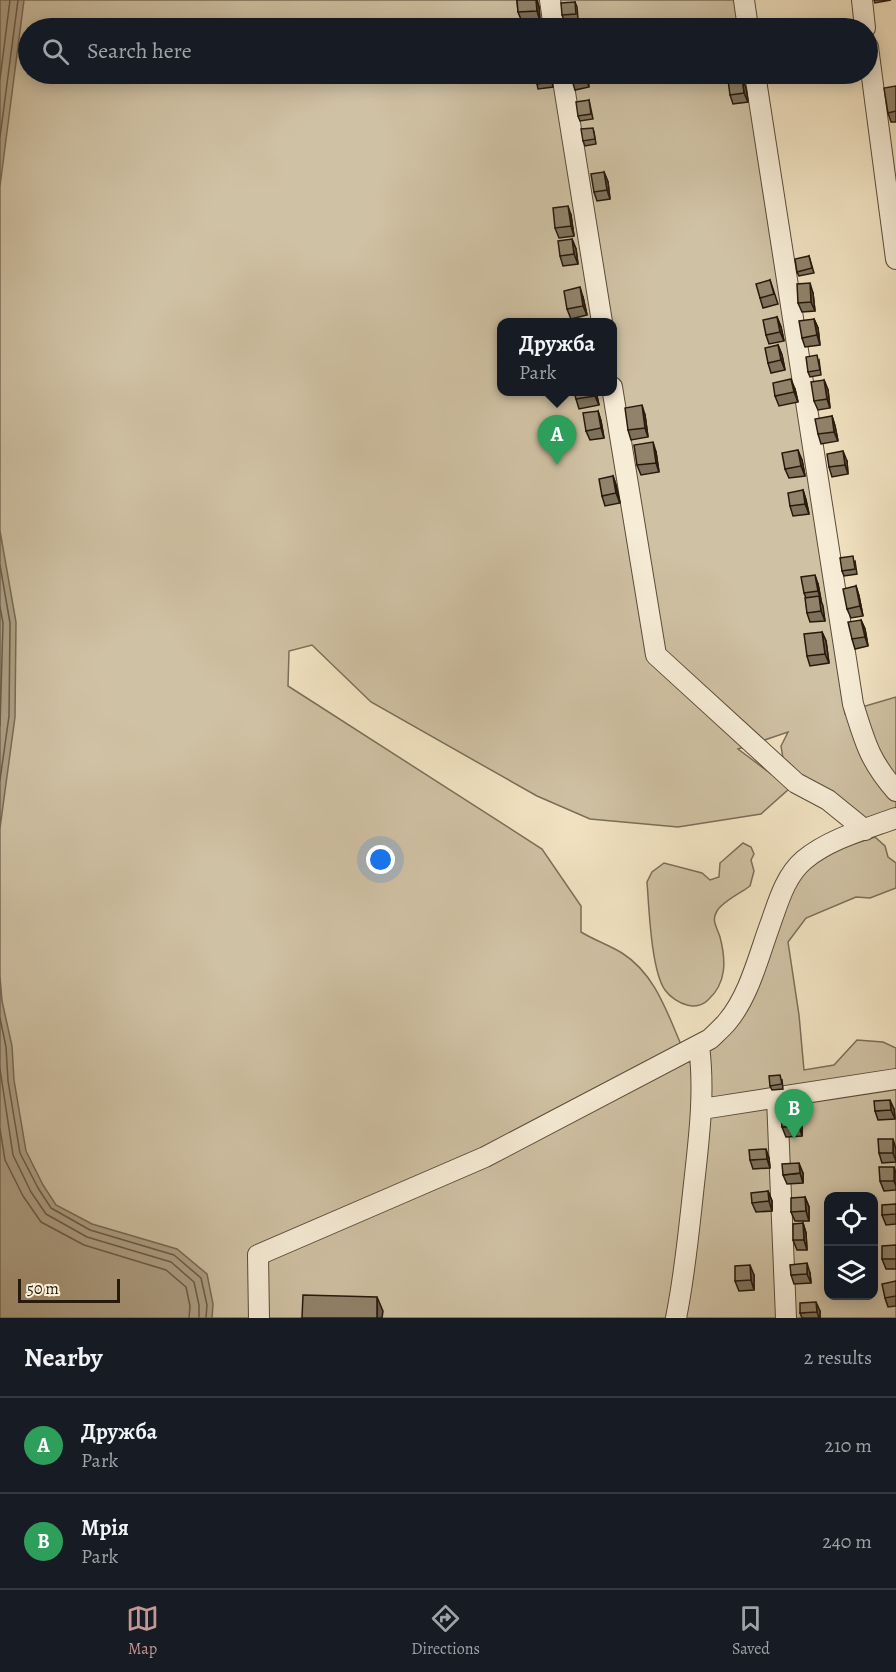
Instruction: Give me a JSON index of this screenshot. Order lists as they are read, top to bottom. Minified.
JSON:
{"scale_bar":"50 m","page":{"search":"Search here","popup":["Дружба","Park"],"pins":["A","B"],"scale":"50 m","heading":["Nearby","2 results"],"list":[{"mark":"A","name":"Дружба","note":"Park","value":"210 m"},{"mark":"B","name":"Мрія","note":"Park","value":"240 m"}],"nav":["Map","Directions","Saved"]}}
